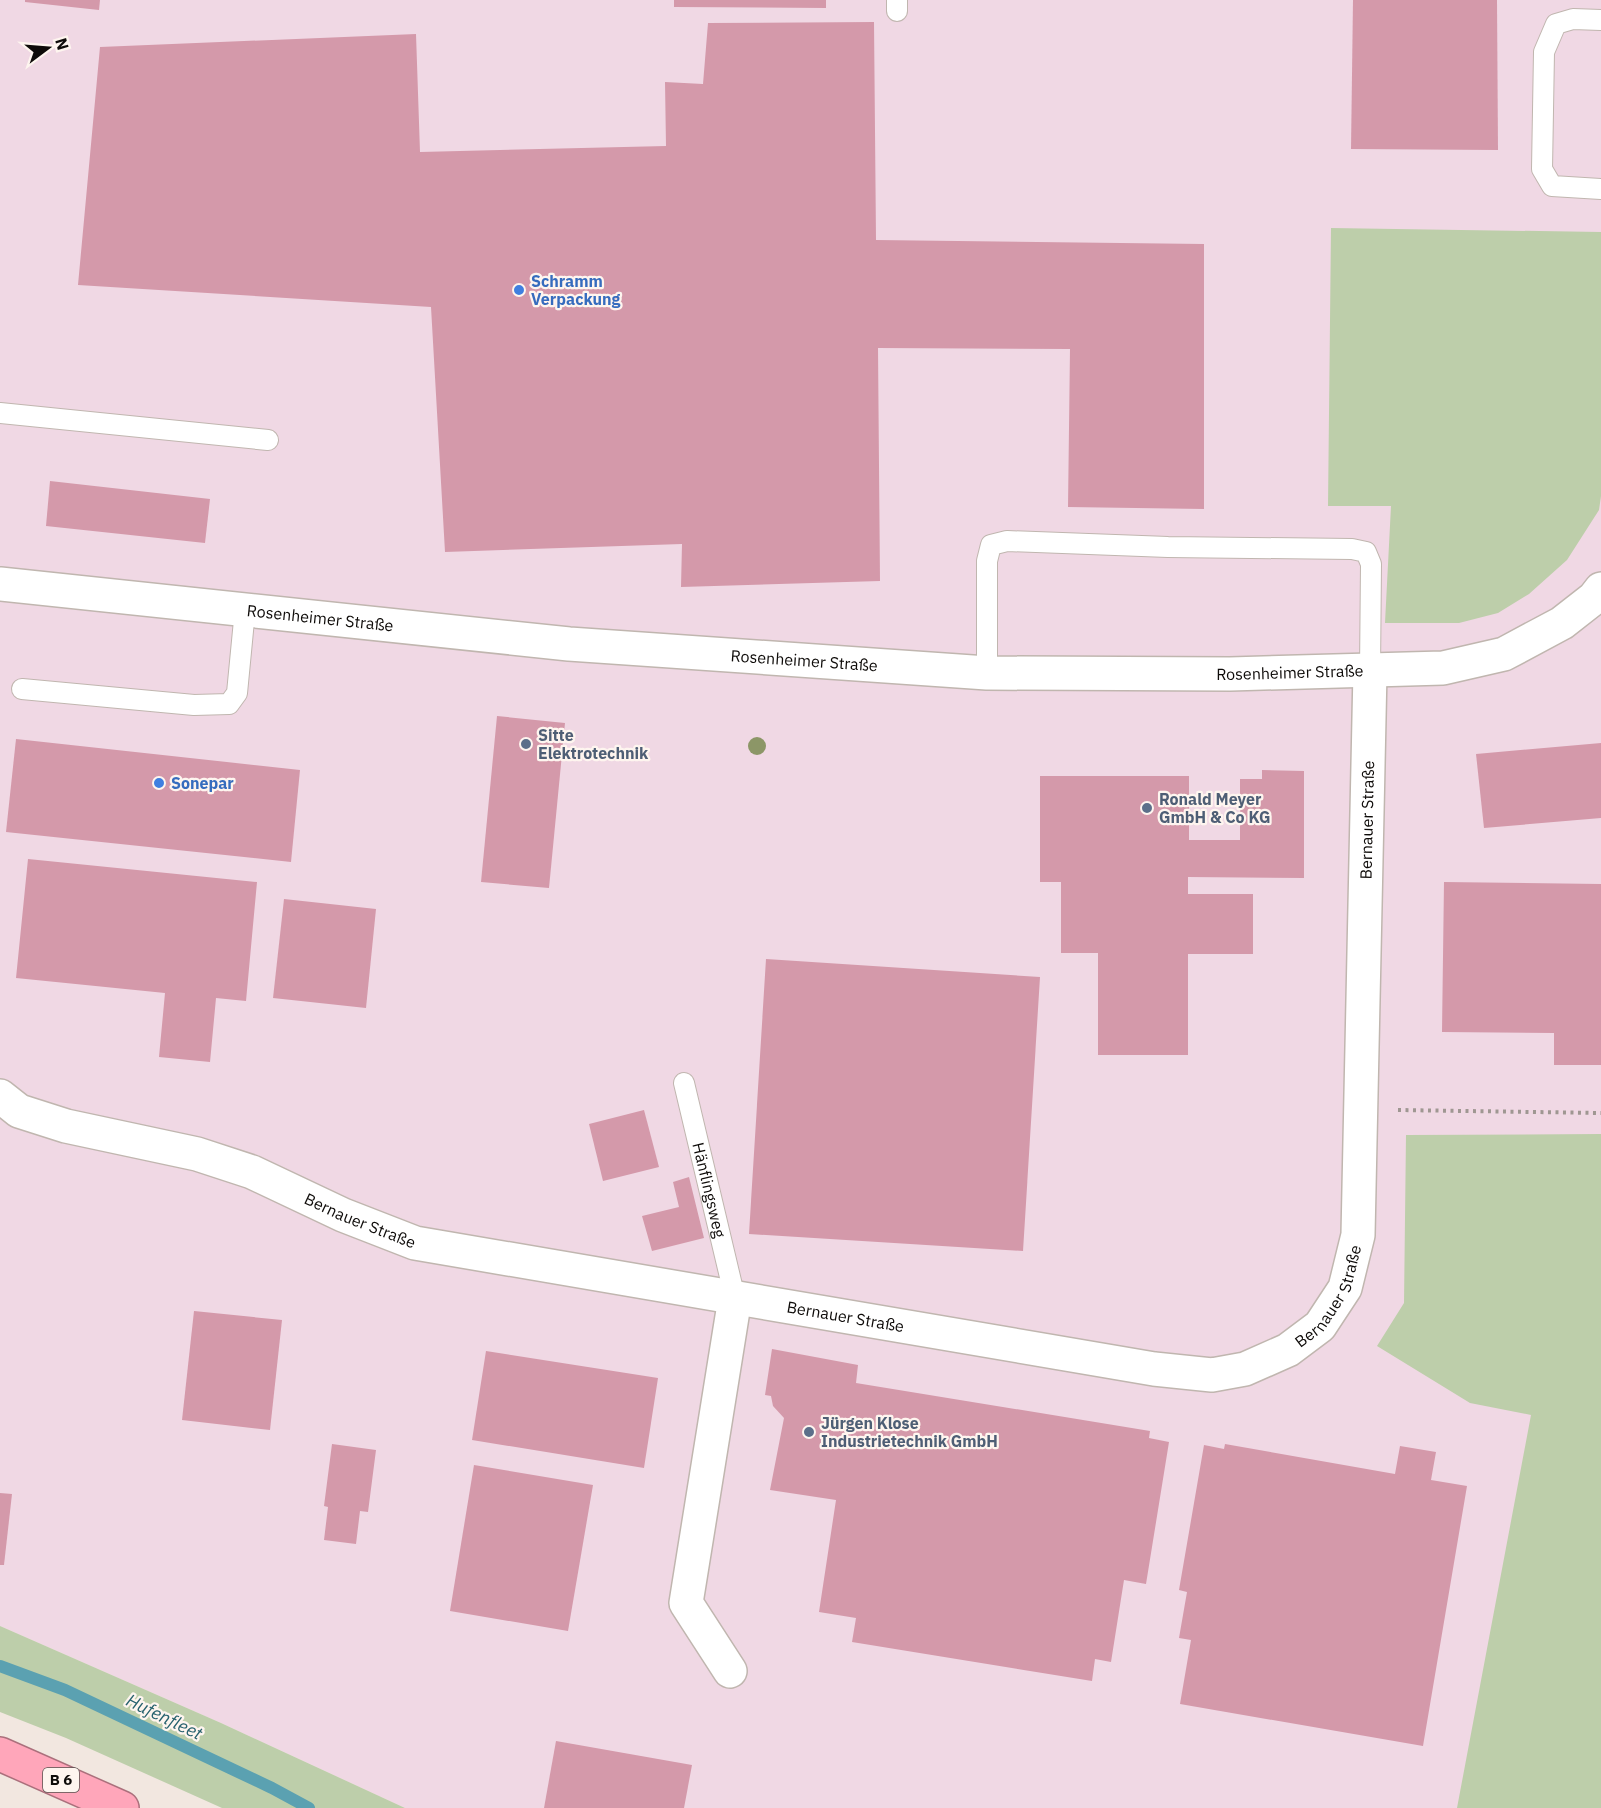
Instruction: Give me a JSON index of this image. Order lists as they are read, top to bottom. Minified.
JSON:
{"streets":{"highway":["B 6"],"street":["Rosenheimer Straße","Bernauer Straße"],"lane":["Hänflingsweg"]},"crossings":[["Rosenheimer Straße","Bernauer Straße"],["Bernauer Straße","Hänflingsweg"]],"water":["Hufenfleet"],"places":["Schramm Verpackung","Sitte Elektrotechnik","Sonepar","Ronald Meyer GmbH & Co KG","Jürgen Klose Industrietechnik GmbH"],"north":"right"}
